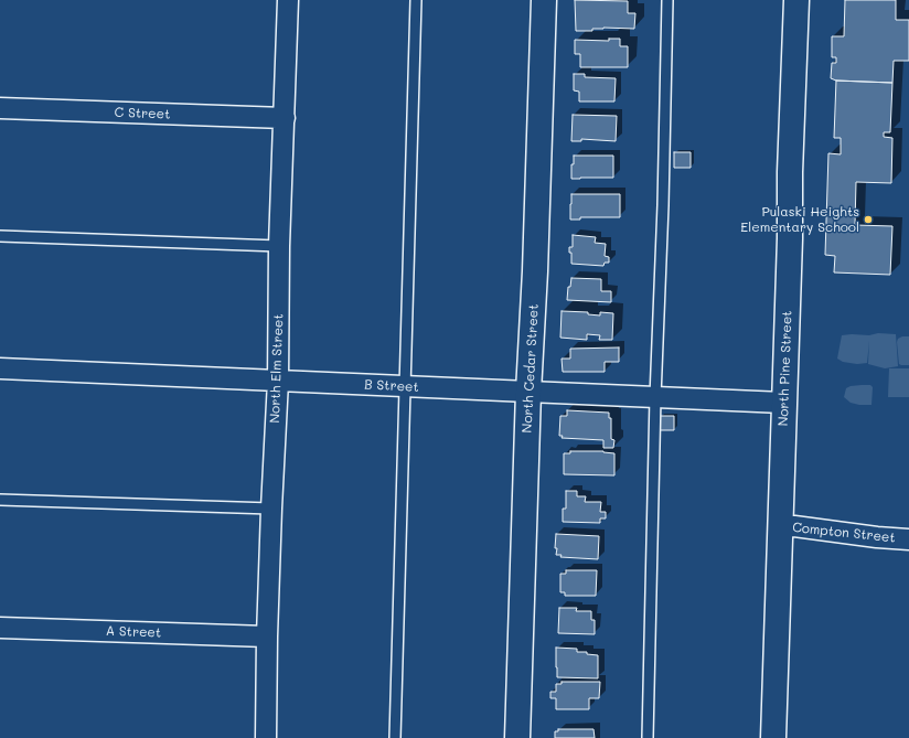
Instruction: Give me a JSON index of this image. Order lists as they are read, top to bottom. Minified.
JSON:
{"streets":{"street":["C Street","North Elm Street","North Cedar Street","North Pine Street","B Street","Compton Street","A Street"]},"crossings":[["C Street","North Elm Street"],["North Elm Street","B Street"],["North Elm Street","A Street"],["North Cedar Street","B Street"],["North Pine Street","B Street"],["North Pine Street","Compton Street"]],"places":["Pulaski Heights Elementary School"]}
